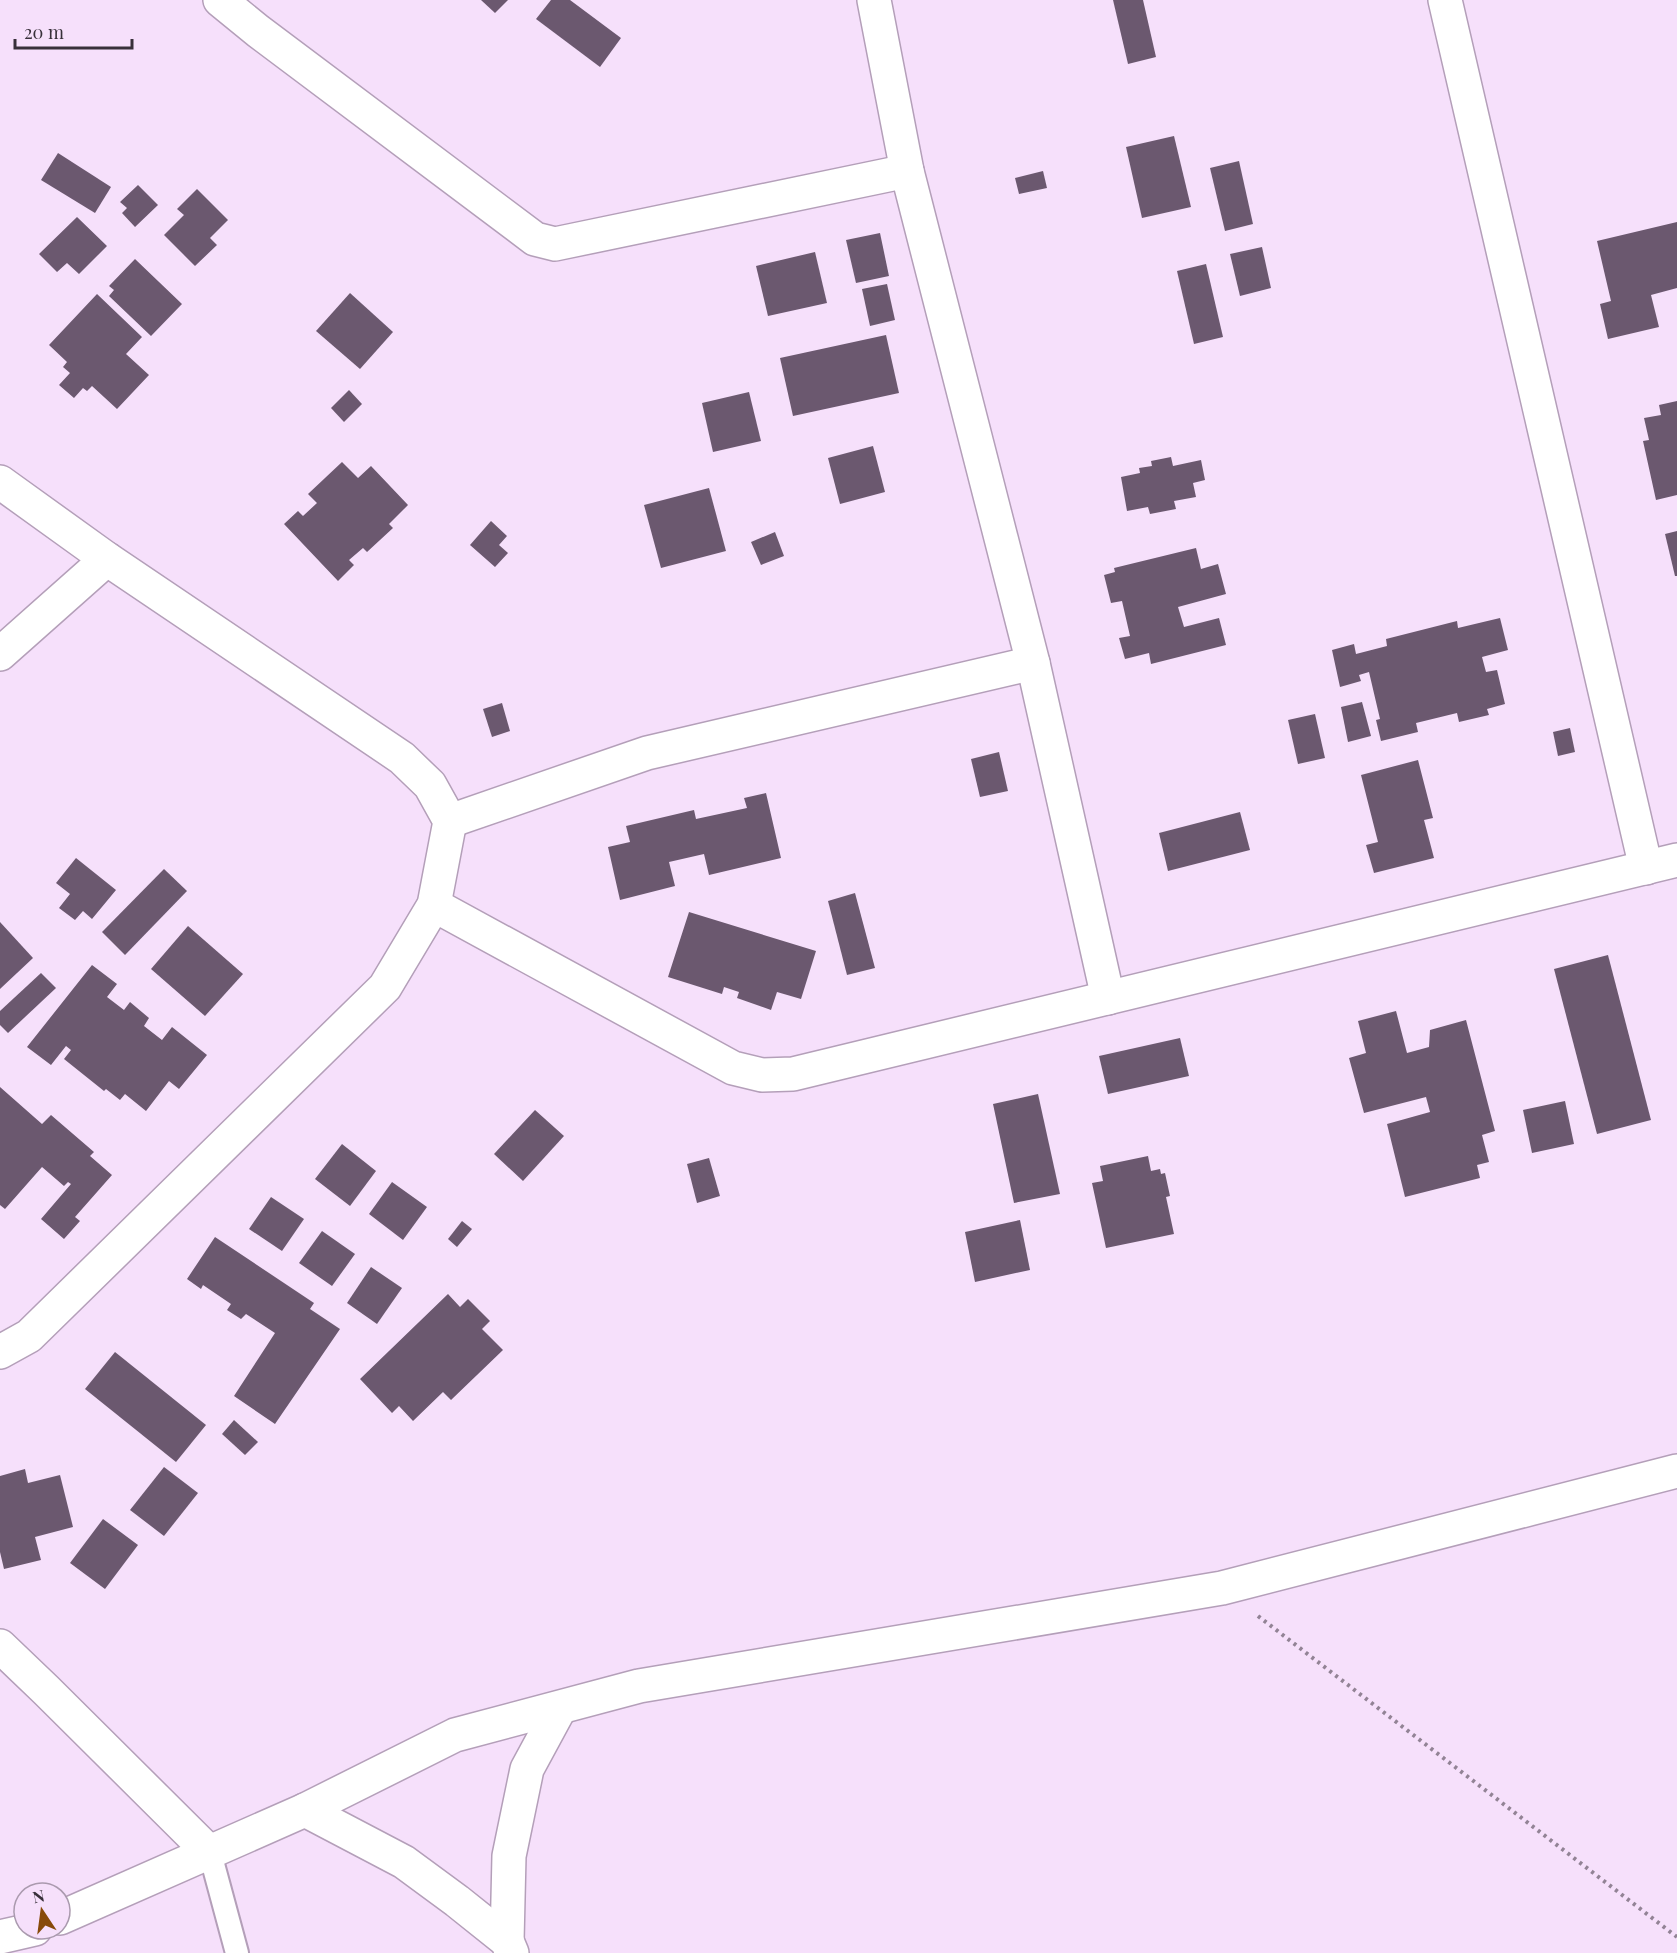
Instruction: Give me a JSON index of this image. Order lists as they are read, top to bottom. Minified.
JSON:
{"scale_bar":"20 m","north":"top"}
